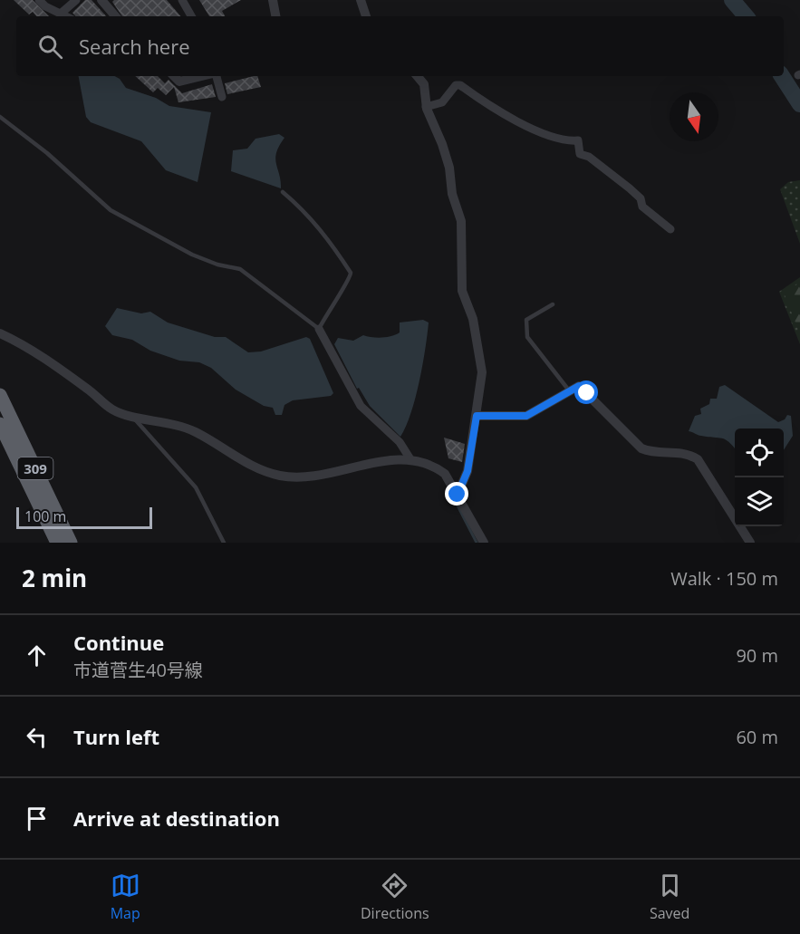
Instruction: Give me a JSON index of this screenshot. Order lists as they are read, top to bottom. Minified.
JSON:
{"streets":{"highway":["309"]},"scale_bar":"100 m","north":"bottom","page":{"search":"Search here","scale":"100 m","heading":["2 min","Walk · 150 m"],"list":[["Continue","市道菅生40号線","90 m"],["Turn left","60 m"],"Arrive at destination"],"nav":["Map","Directions","Saved"]}}
